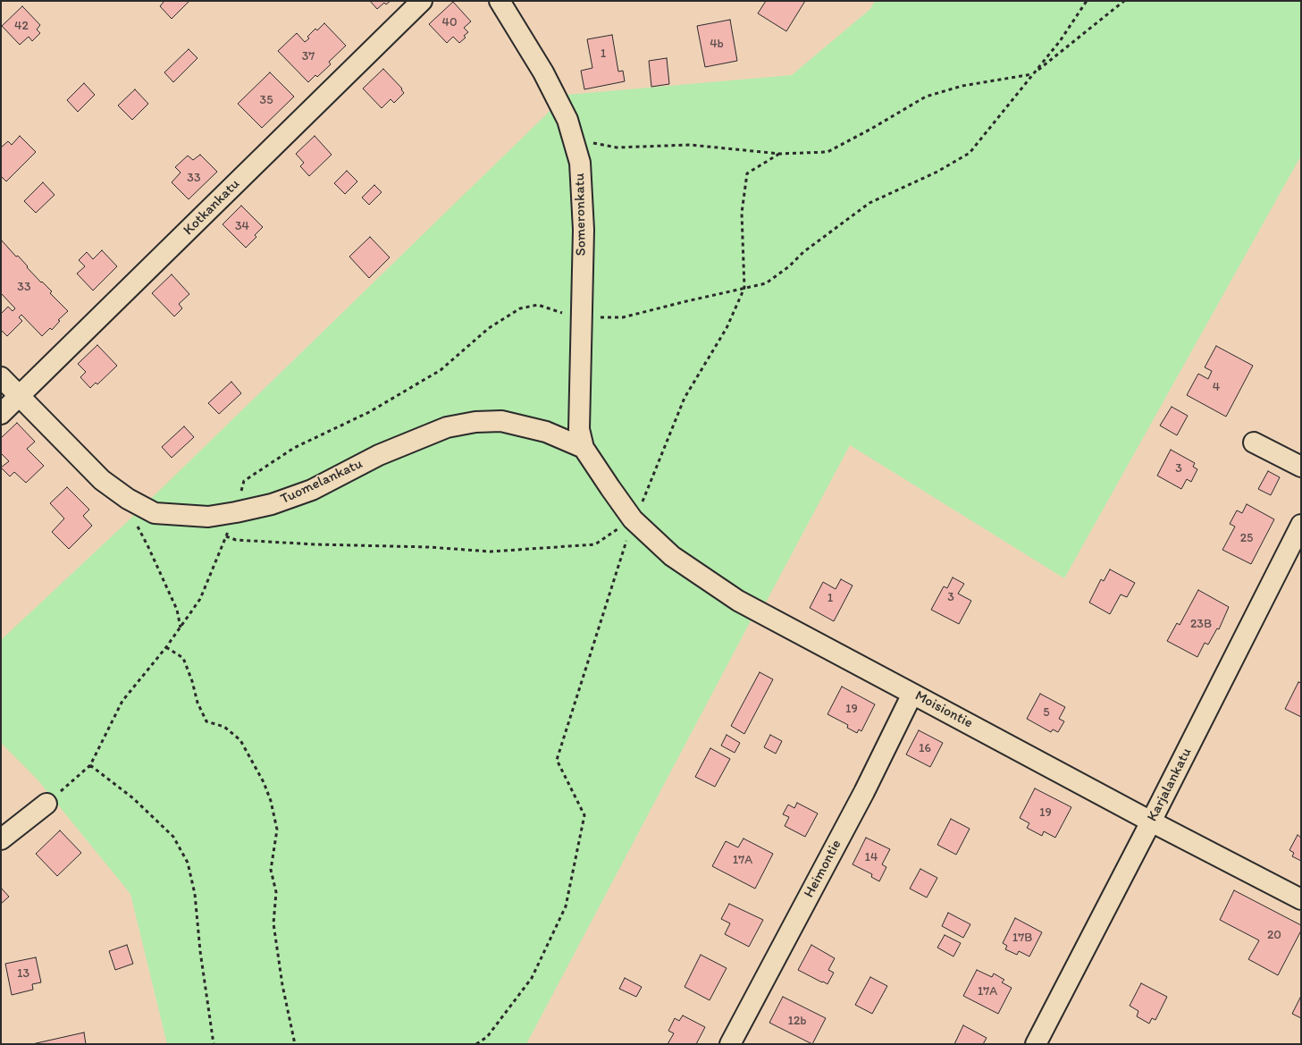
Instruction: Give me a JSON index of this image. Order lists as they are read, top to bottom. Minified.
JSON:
{"streets":{"street":["Kotkankatu","Someronkatu","Tuomelankatu","Moisiontie","Karjalankatu","Heimontie"]},"crossings":[["Kotkankatu","Tuomelankatu"],["Someronkatu","Tuomelankatu"],["Someronkatu","Moisiontie"],["Tuomelankatu","Moisiontie"],["Moisiontie","Karjalankatu"],["Moisiontie","Heimontie"]],"house_numbers":["40","42","4b","1","37","35","33","34","33","4","3","25","3","1","23B","19","5","16","19","14","17A","20","17B","13","17A","12b"]}
